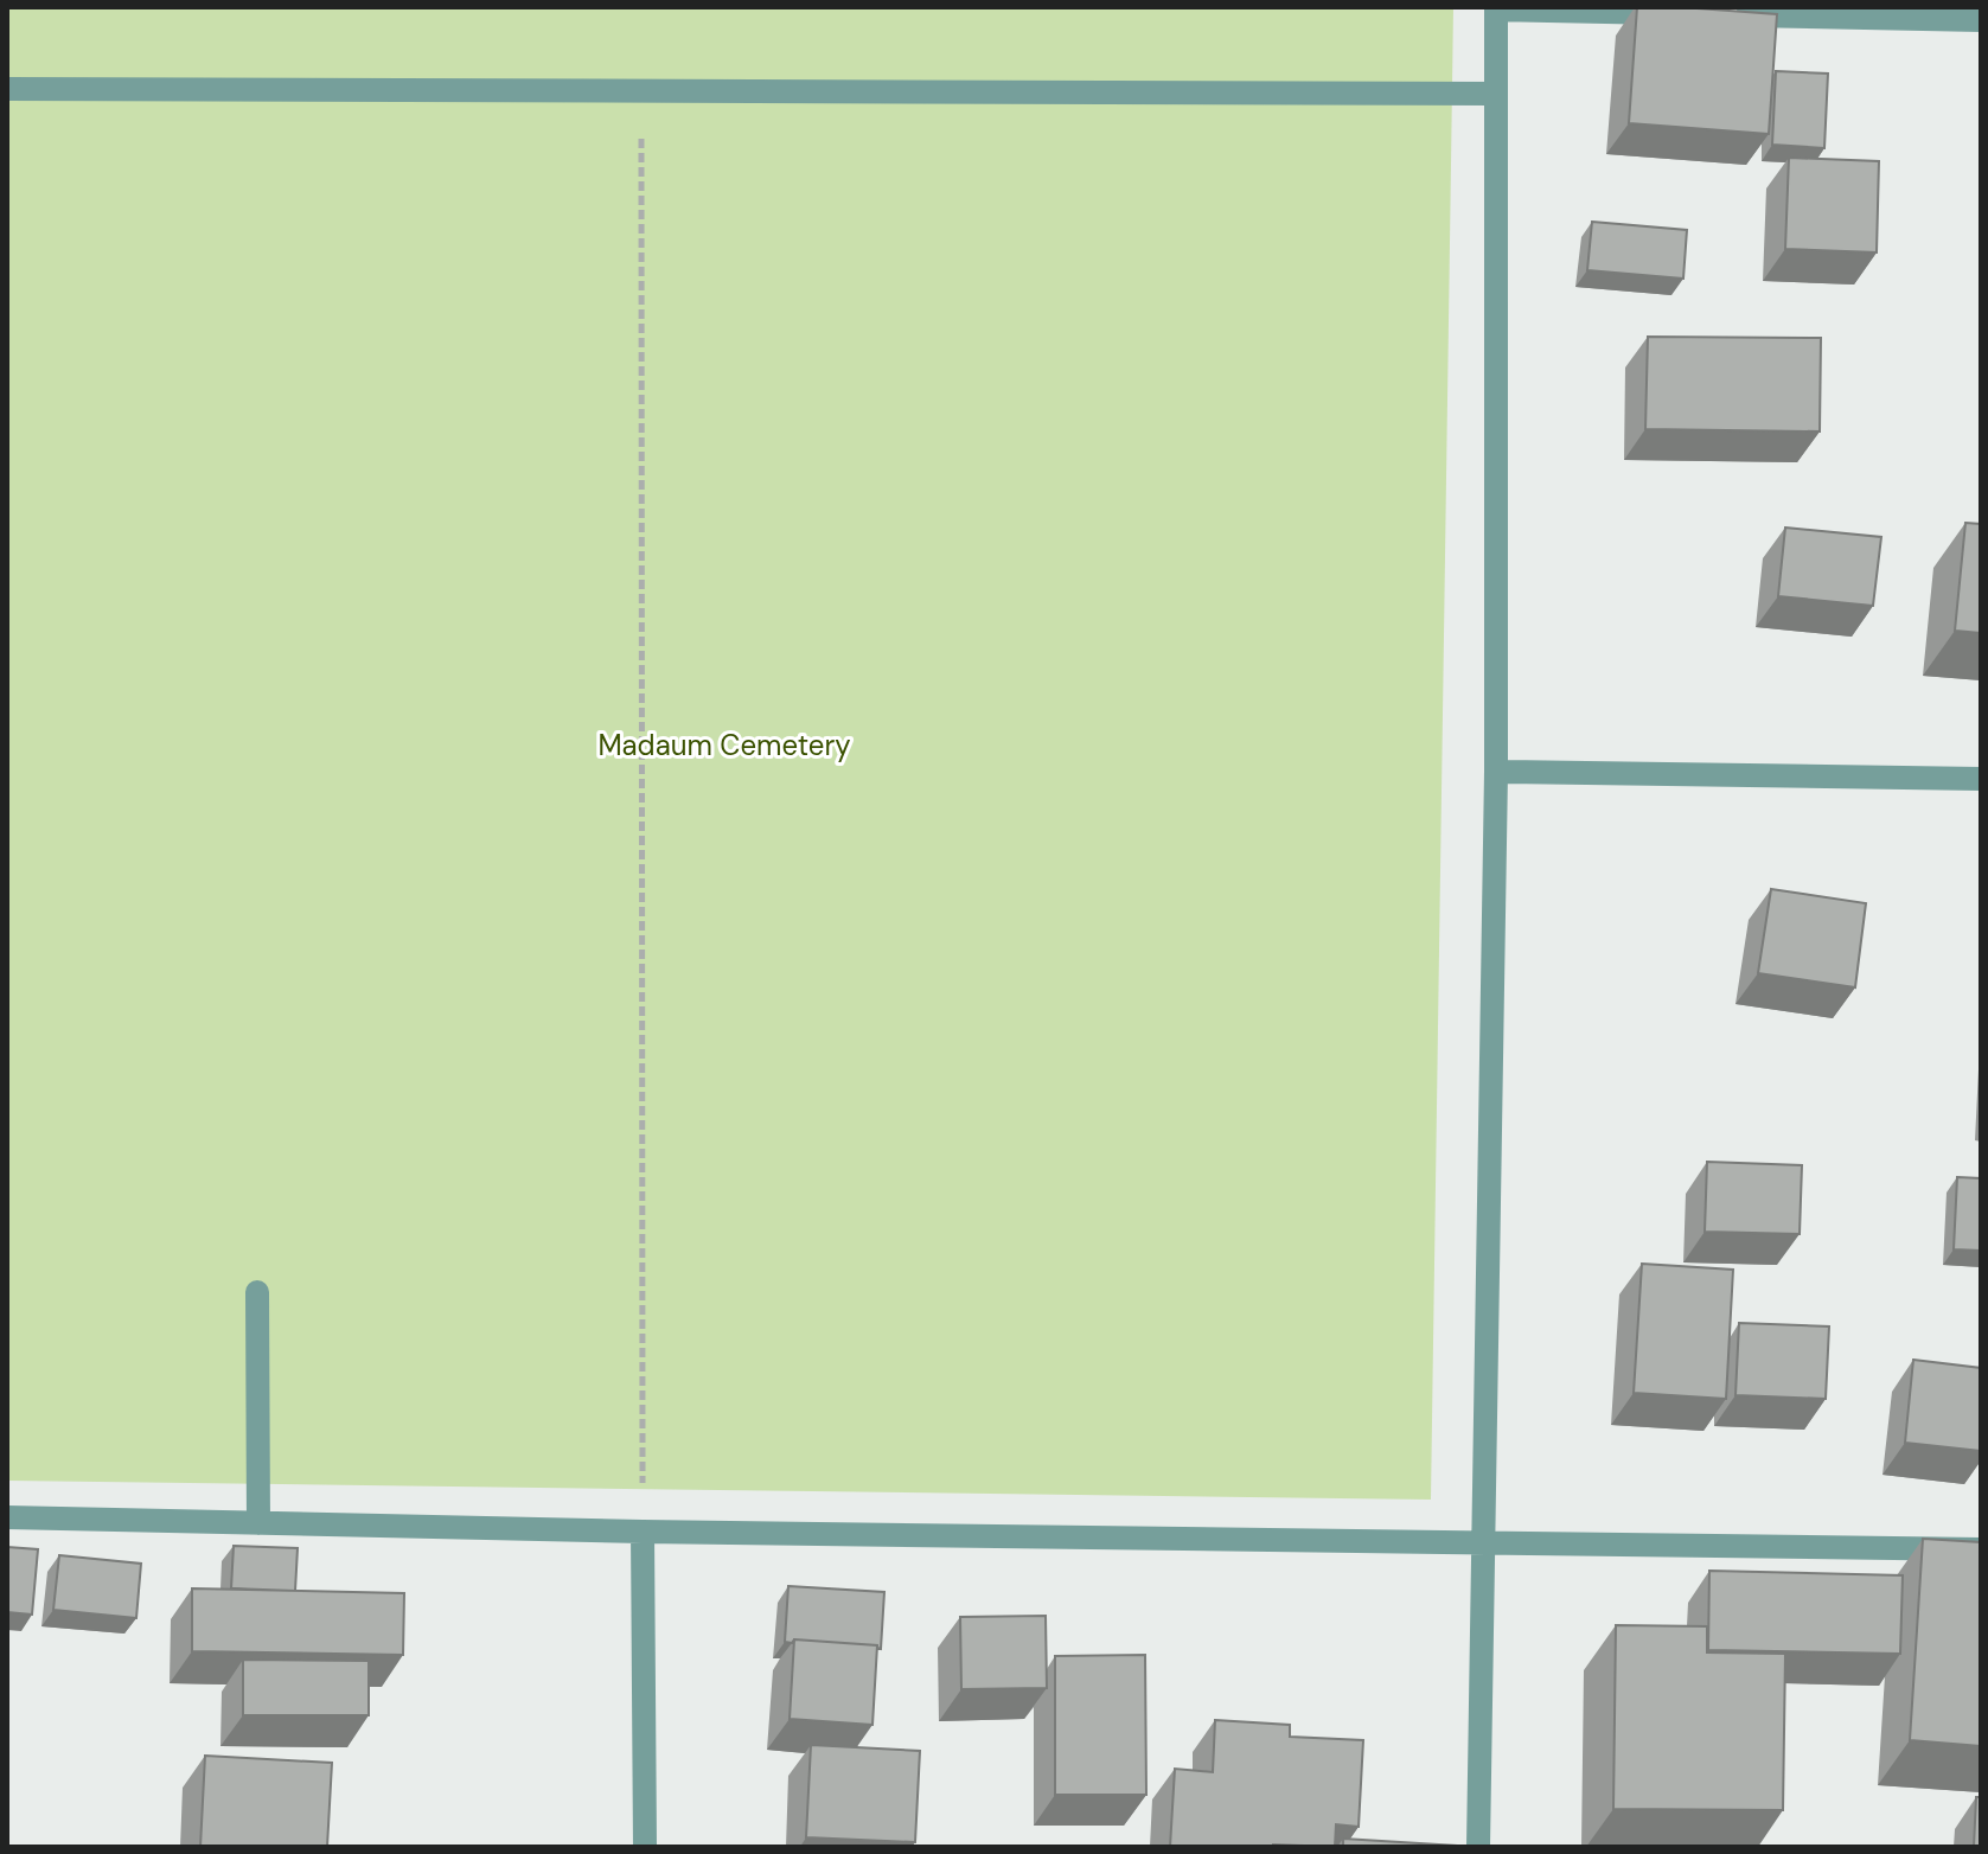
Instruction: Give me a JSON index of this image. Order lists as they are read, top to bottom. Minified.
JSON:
{"parks":["Madaum Cemetery"]}
